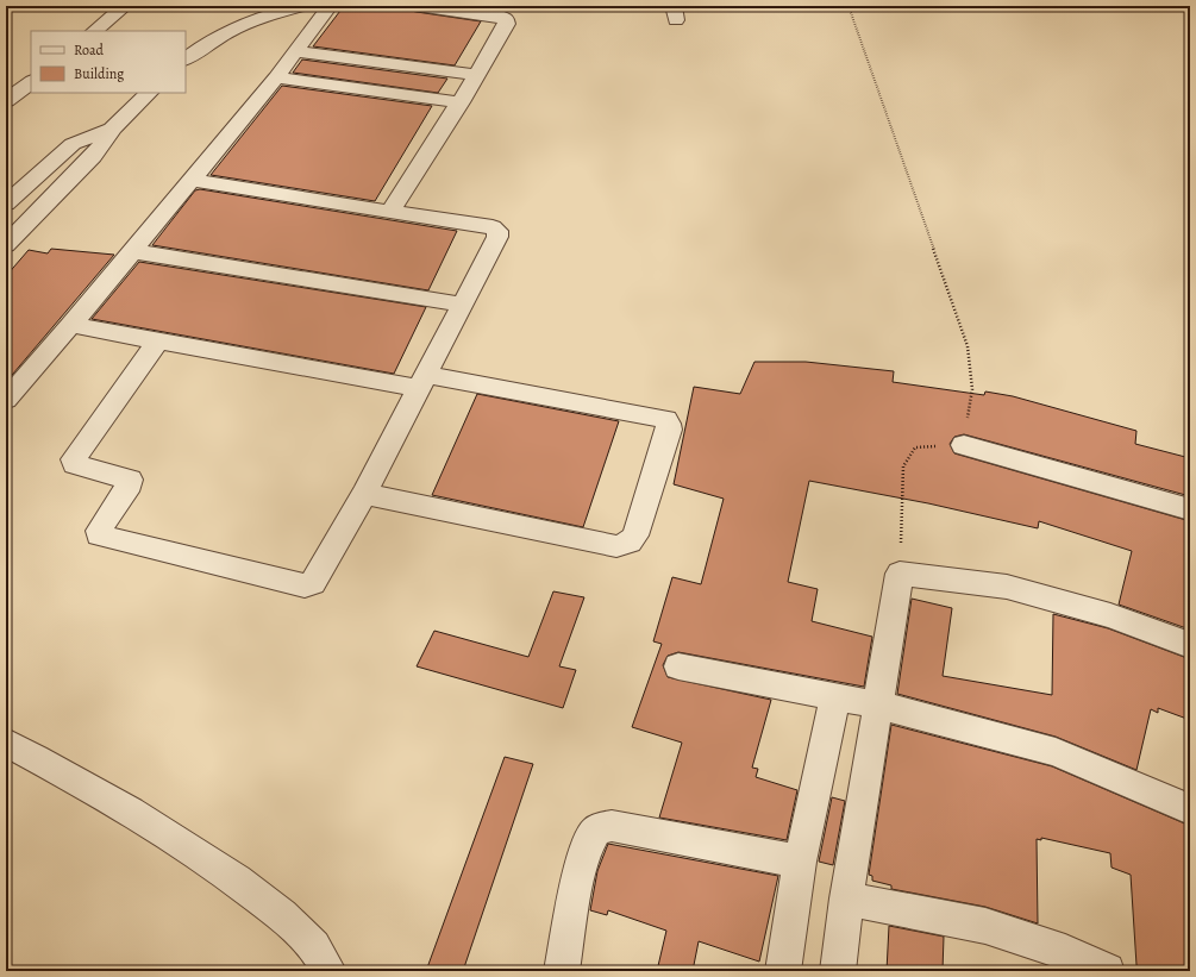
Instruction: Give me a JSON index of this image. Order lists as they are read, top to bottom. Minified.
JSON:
{"legend":["Road","Building"]}
